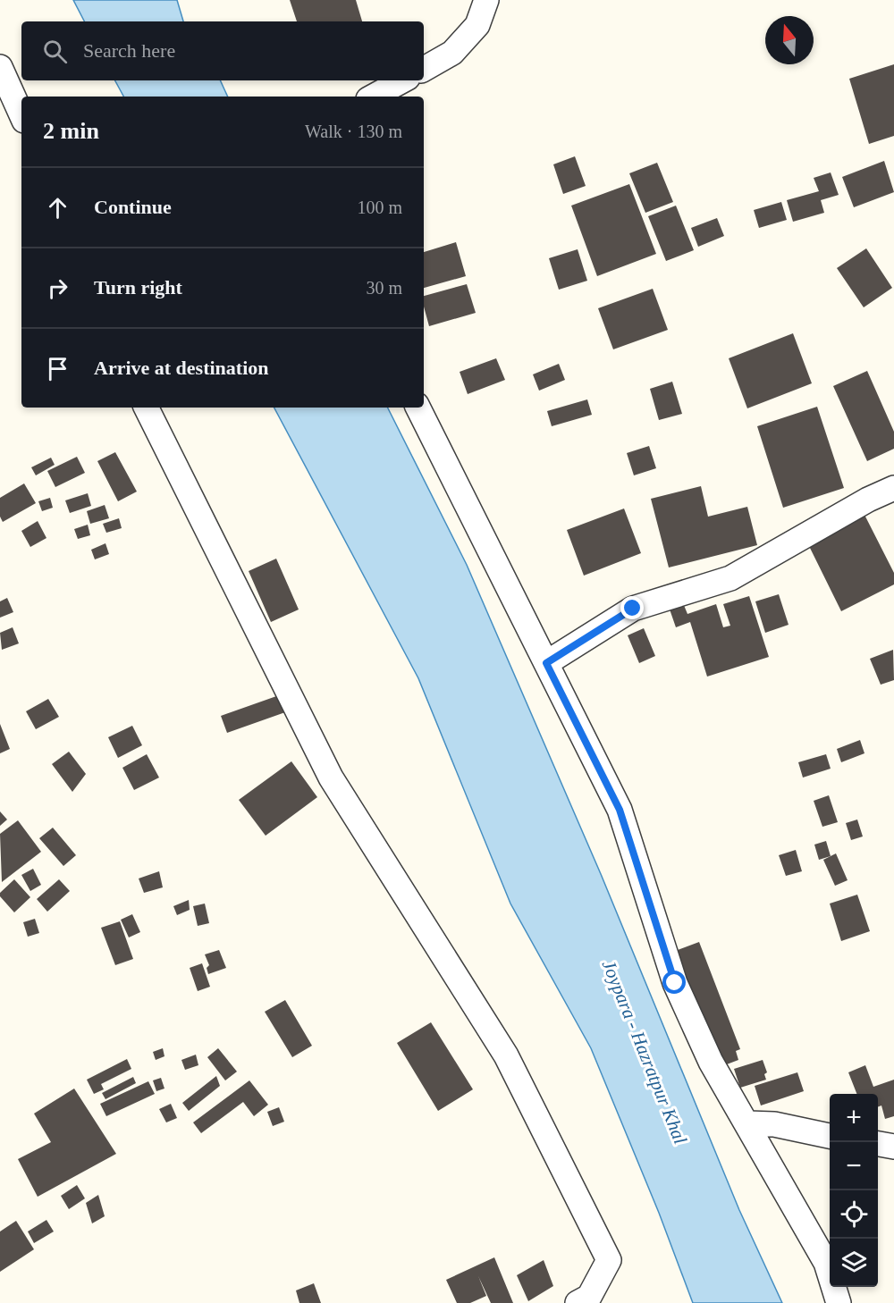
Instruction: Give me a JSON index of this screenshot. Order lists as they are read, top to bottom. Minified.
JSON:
{"water":["Joypara - Hazratpur Khal"],"north":"top","page":{"search":"Search here","heading":["2 min","Walk · 130 m"],"list":[["Continue","100 m"],["Turn right","30 m"],"Arrive at destination"],"map_buttons":["+","−"]}}
